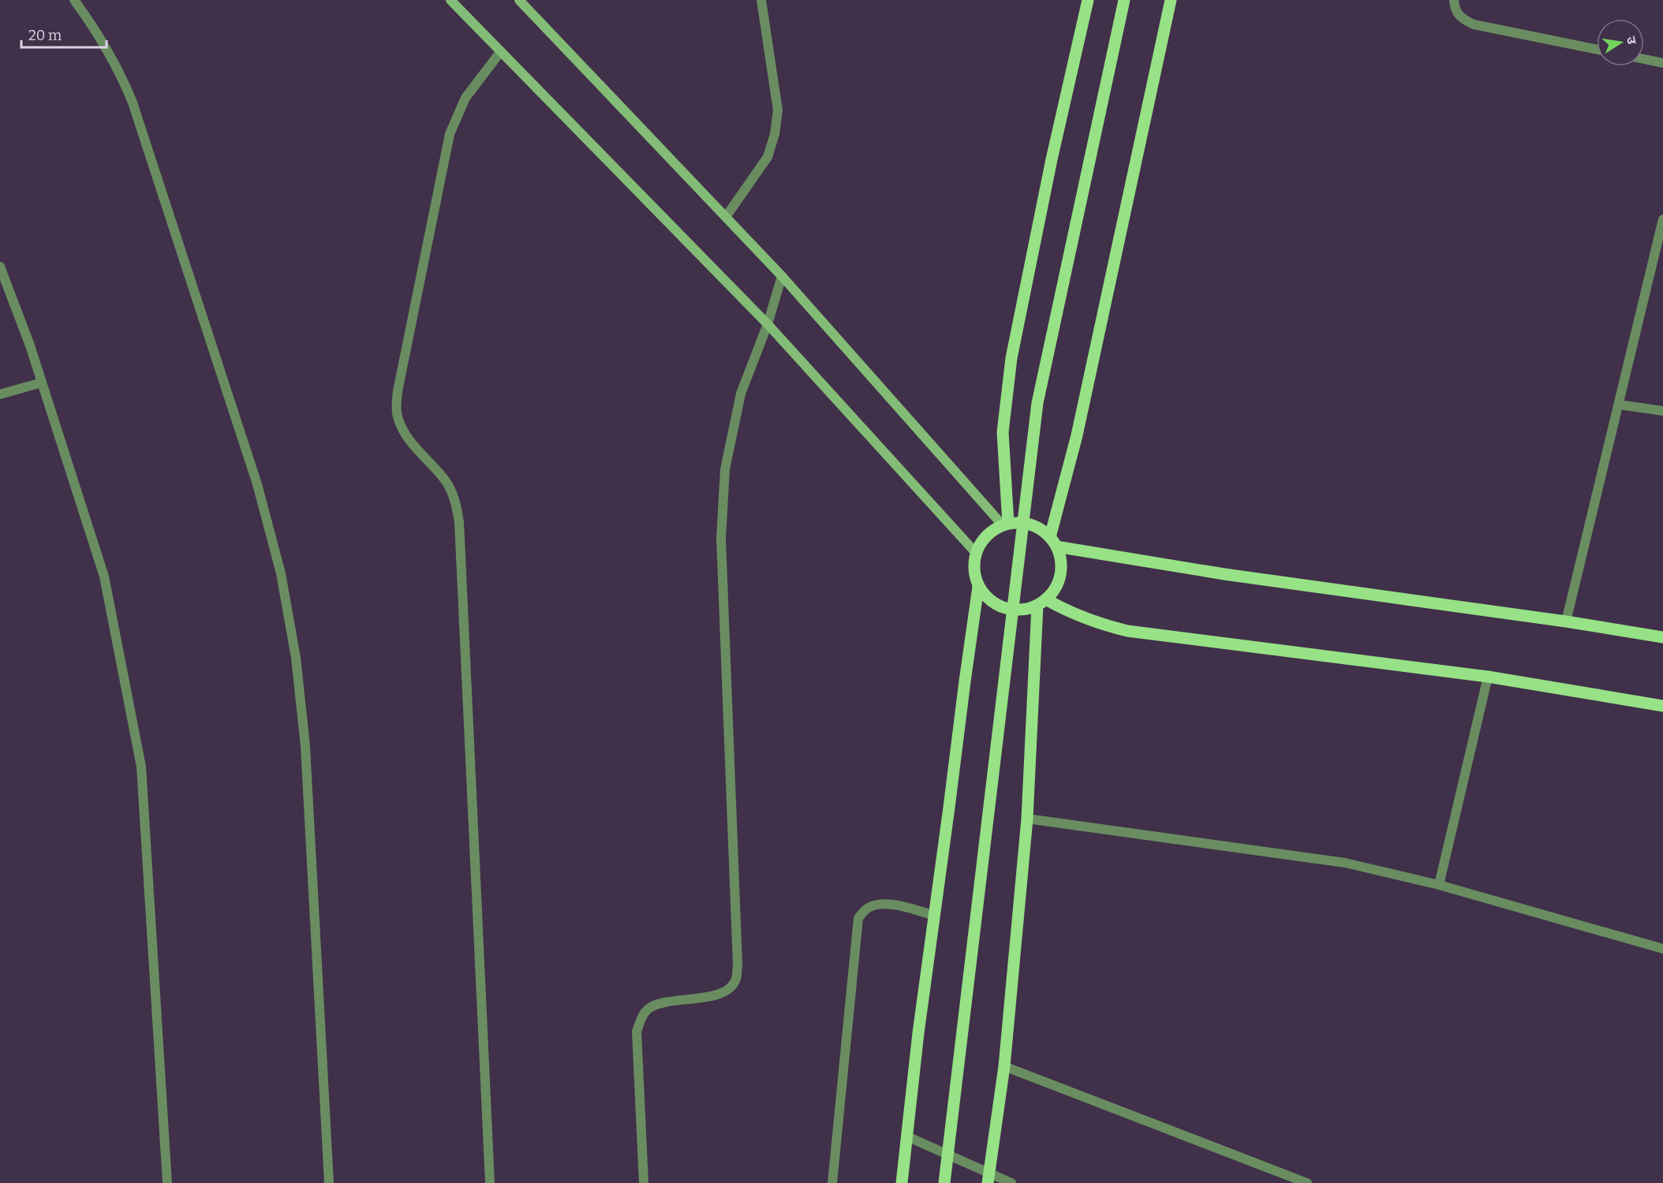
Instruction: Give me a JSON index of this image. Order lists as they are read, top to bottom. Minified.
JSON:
{"scale_bar":"20 m","north":"right"}
